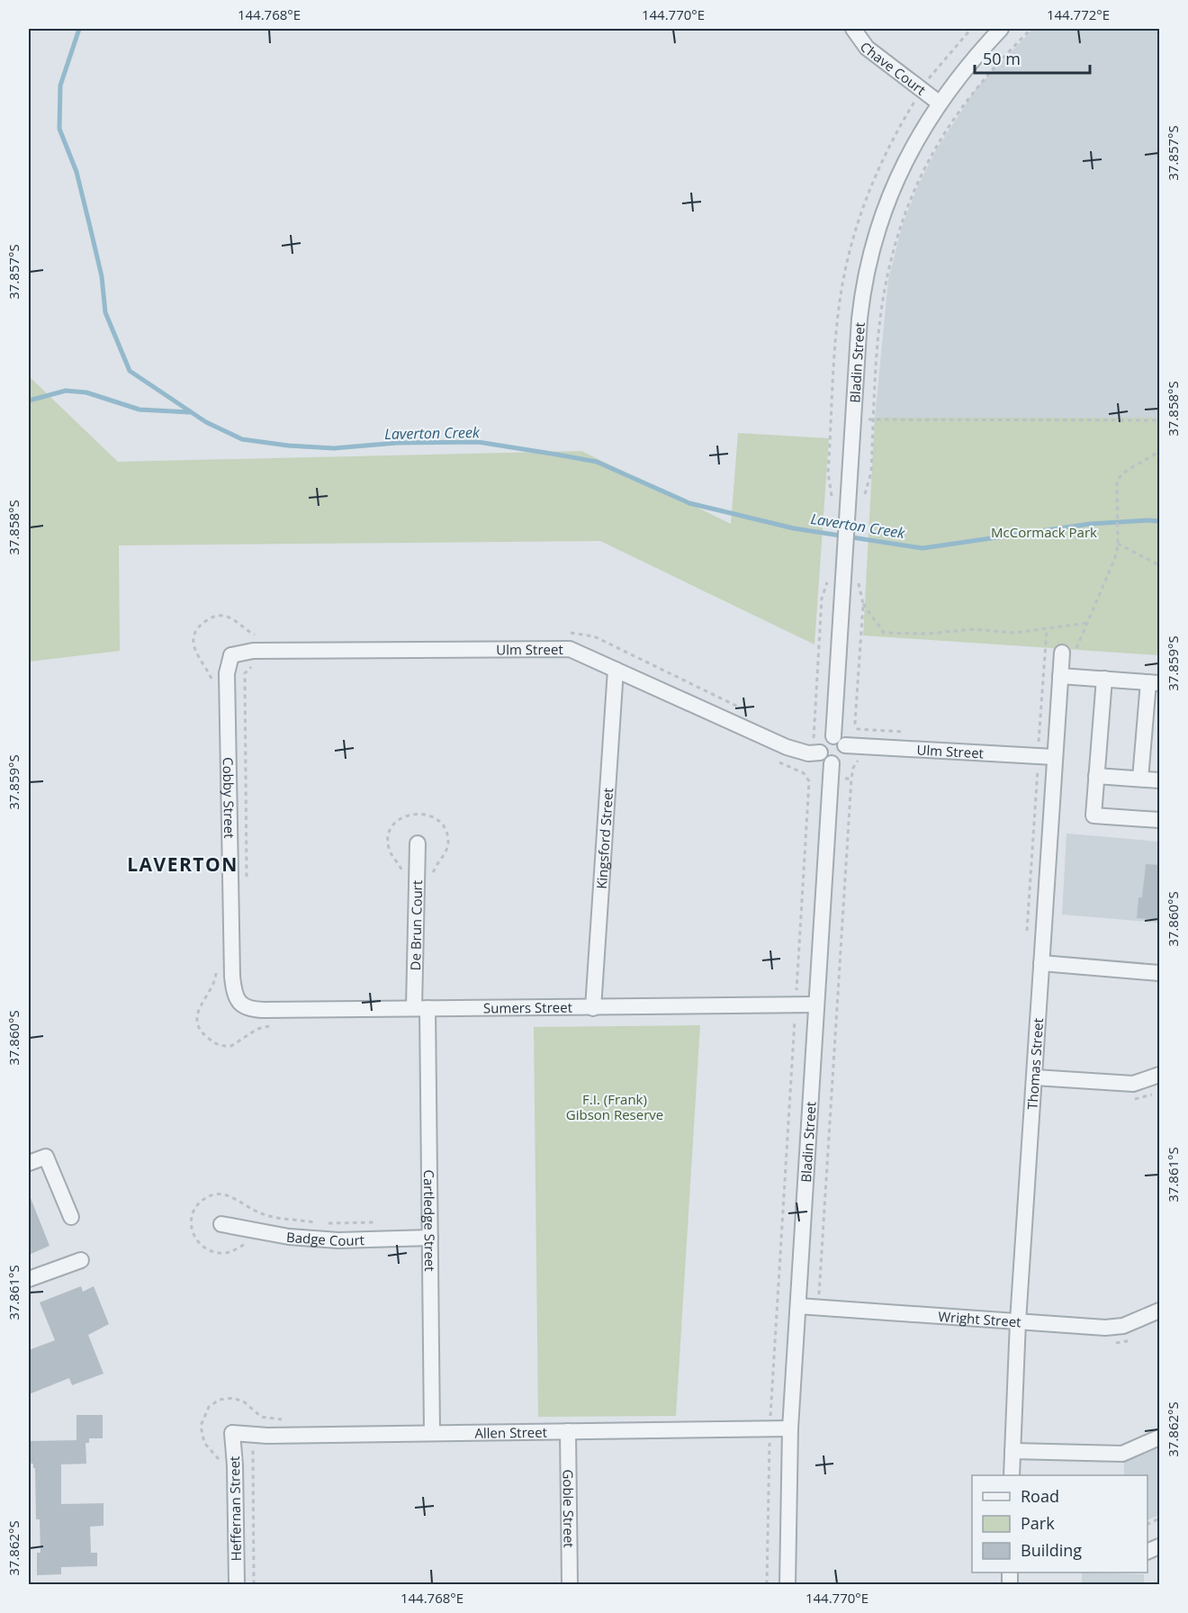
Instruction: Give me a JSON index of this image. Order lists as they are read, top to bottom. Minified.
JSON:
{"streets":{"street":["Chave Court","Bladin Street","Ulm Street","Cobby Street","Kingsford Street","De Brun Court","Sumers Street","Thomas Street","Cartledge Street","Badge Court","Wright Street","Allen Street","Goble Street","Heffernan Street"]},"crossings":[["Chave Court","Bladin Street"],["Bladin Street","Ulm Street"],["Bladin Street","Sumers Street"],["Bladin Street","Wright Street"],["Bladin Street","Allen Street"],["Ulm Street","Cobby Street"],["Ulm Street","Kingsford Street"],["Ulm Street","Thomas Street"],["Cobby Street","Sumers Street"],["Kingsford Street","Sumers Street"],["De Brun Court","Sumers Street"],["De Brun Court","Cartledge Street"],["Sumers Street","Cartledge Street"],["Thomas Street","Wright Street"],["Cartledge Street","Badge Court"],["Cartledge Street","Allen Street"],["Allen Street","Goble Street"],["Allen Street","Heffernan Street"]],"districts":["LAVERTON"],"water":["Laverton Creek"],"parks":["McCormack Park","F.I. (Frank) Gibson Reserve"],"legend":["Road","Park","Building"],"scale_bar":"50 m","coordinates":["144.768°E","144.770°E","144.772°E","37.857°S","37.858°S","37.859°S","37.860°S","37.861°S","37.862°S"]}
